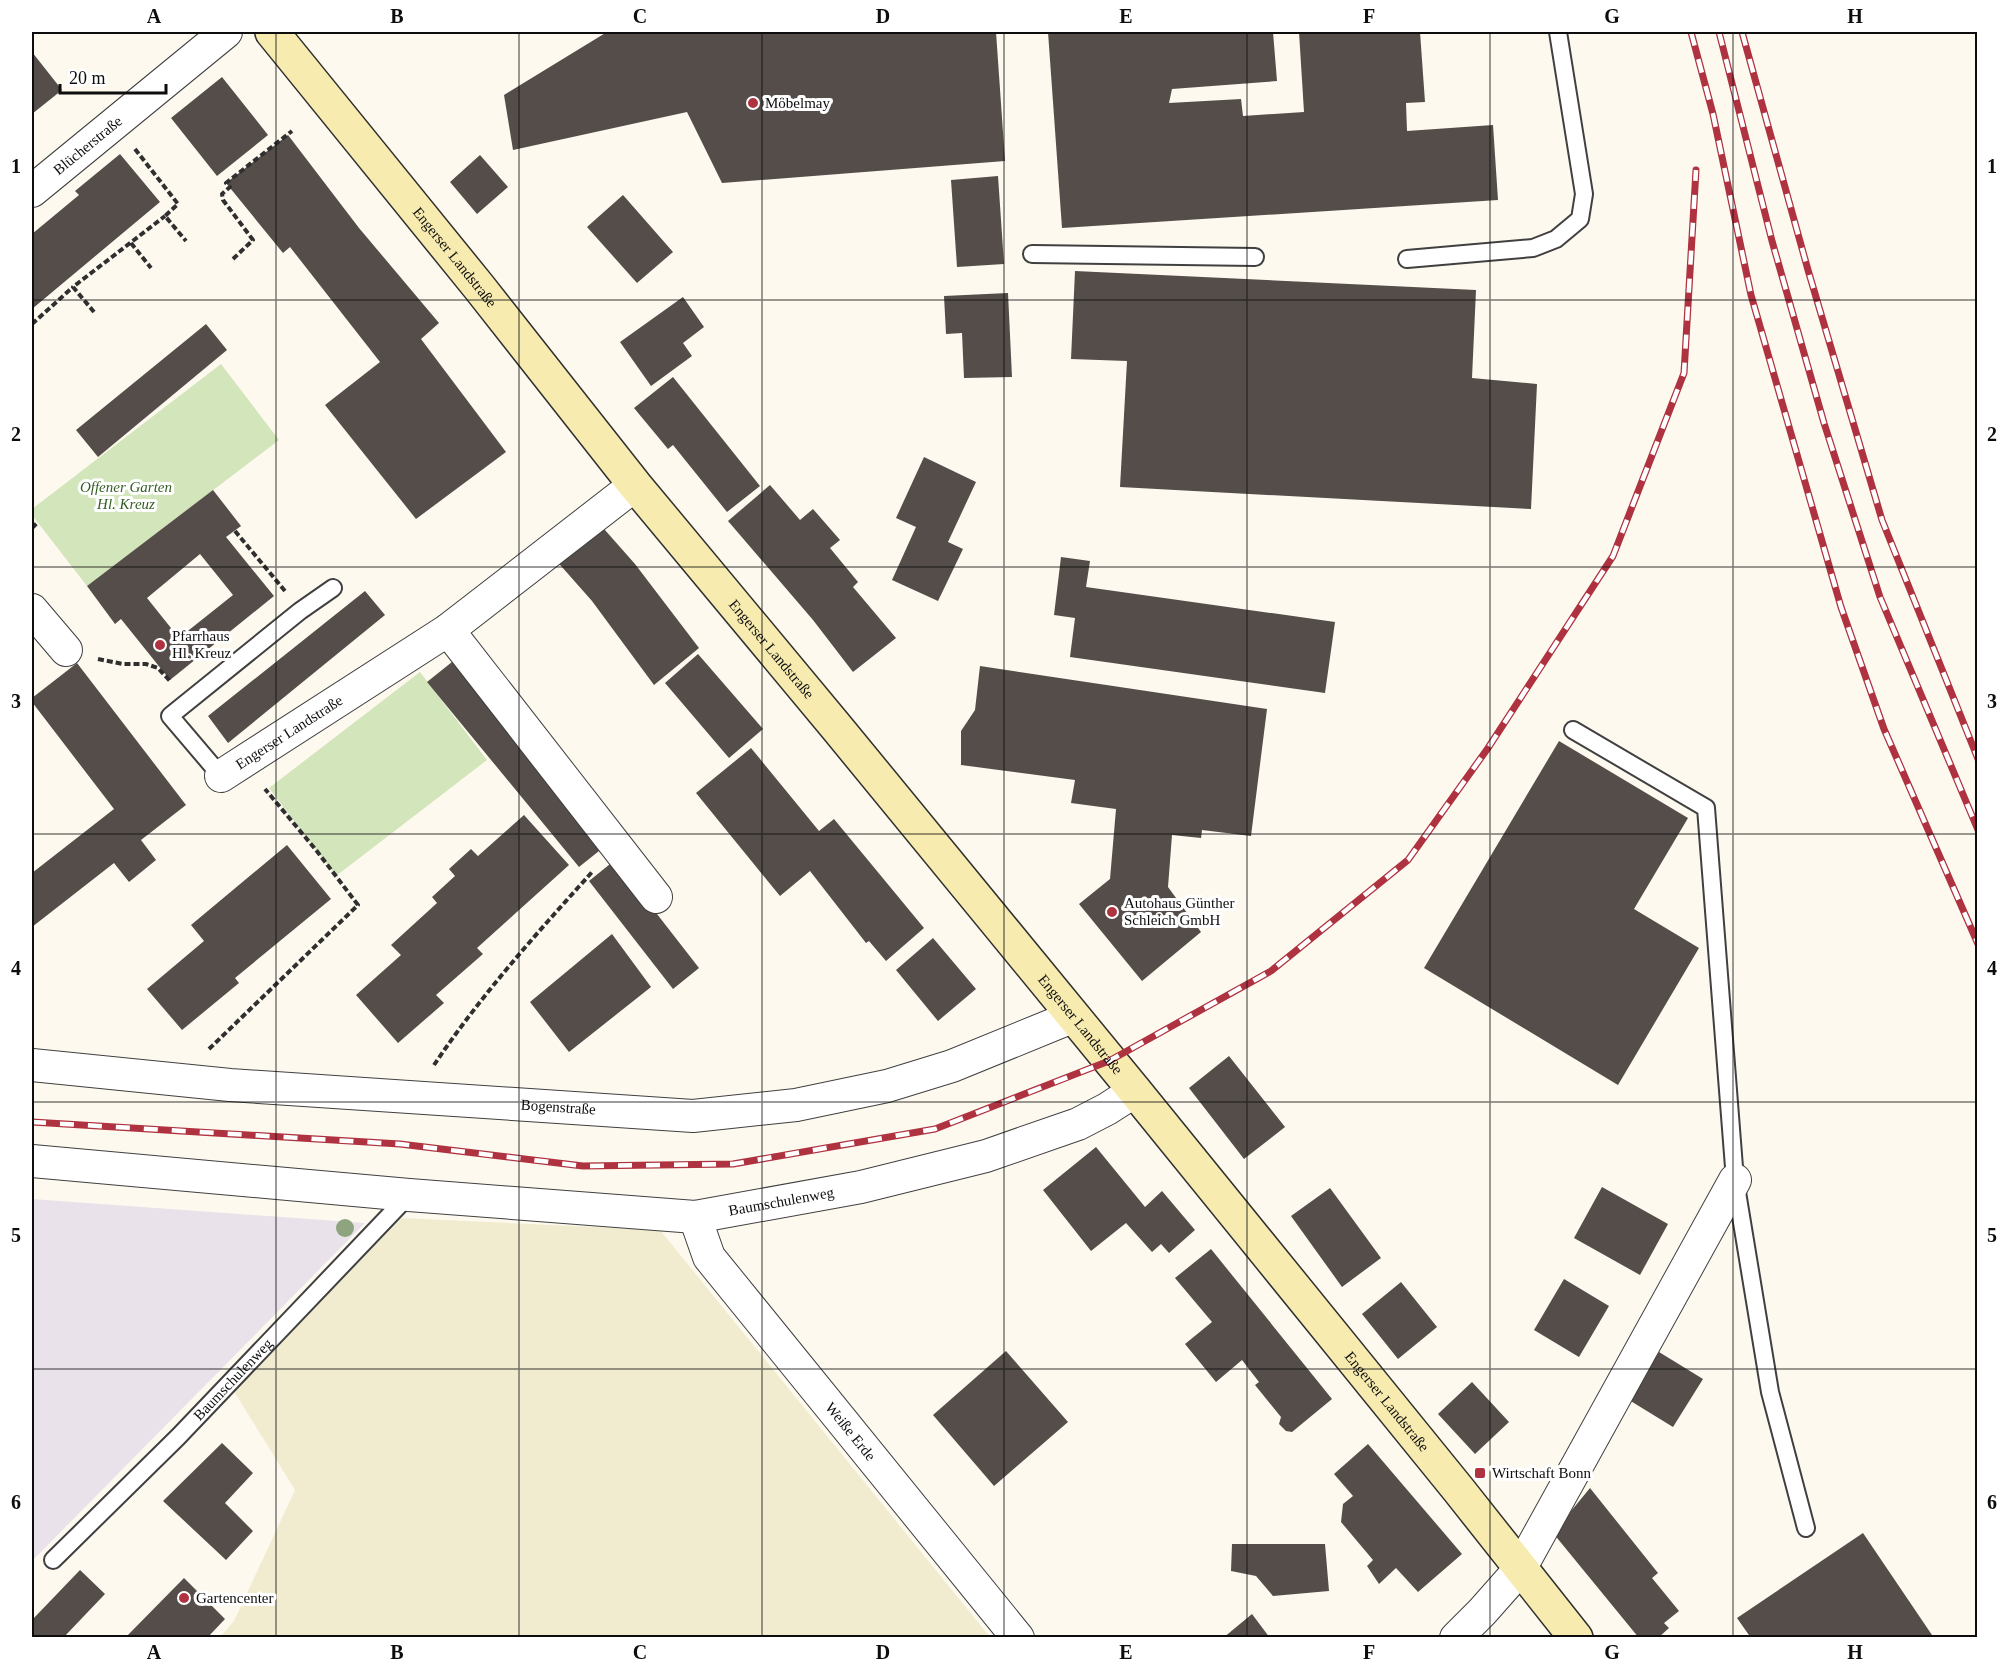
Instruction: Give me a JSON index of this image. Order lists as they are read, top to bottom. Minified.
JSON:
{"streets":{"main road":["Engerser Landstraße"],"street":["Blücherstraße","Bogenstraße","Baumschulenweg","Weiße Erde"]},"crossings":[["Engerser Landstraße","Bogenstraße"],["Engerser Landstraße","Baumschulenweg"],["Baumschulenweg","Weiße Erde"]],"parks":["Offener Garten Hl. Kreuz"],"places":{"other":["Möbelmay","Pfarrhaus Hl. Kreuz","Autohaus Günther Schleich GmbH","Gartencenter"],"transit":["Wirtschaft Bonn"]},"scale_bar":"20 m","grid":{"columns":["A","B","C","D","E","F","G","H"],"rows":["1","2","3","4","5","6"]}}
